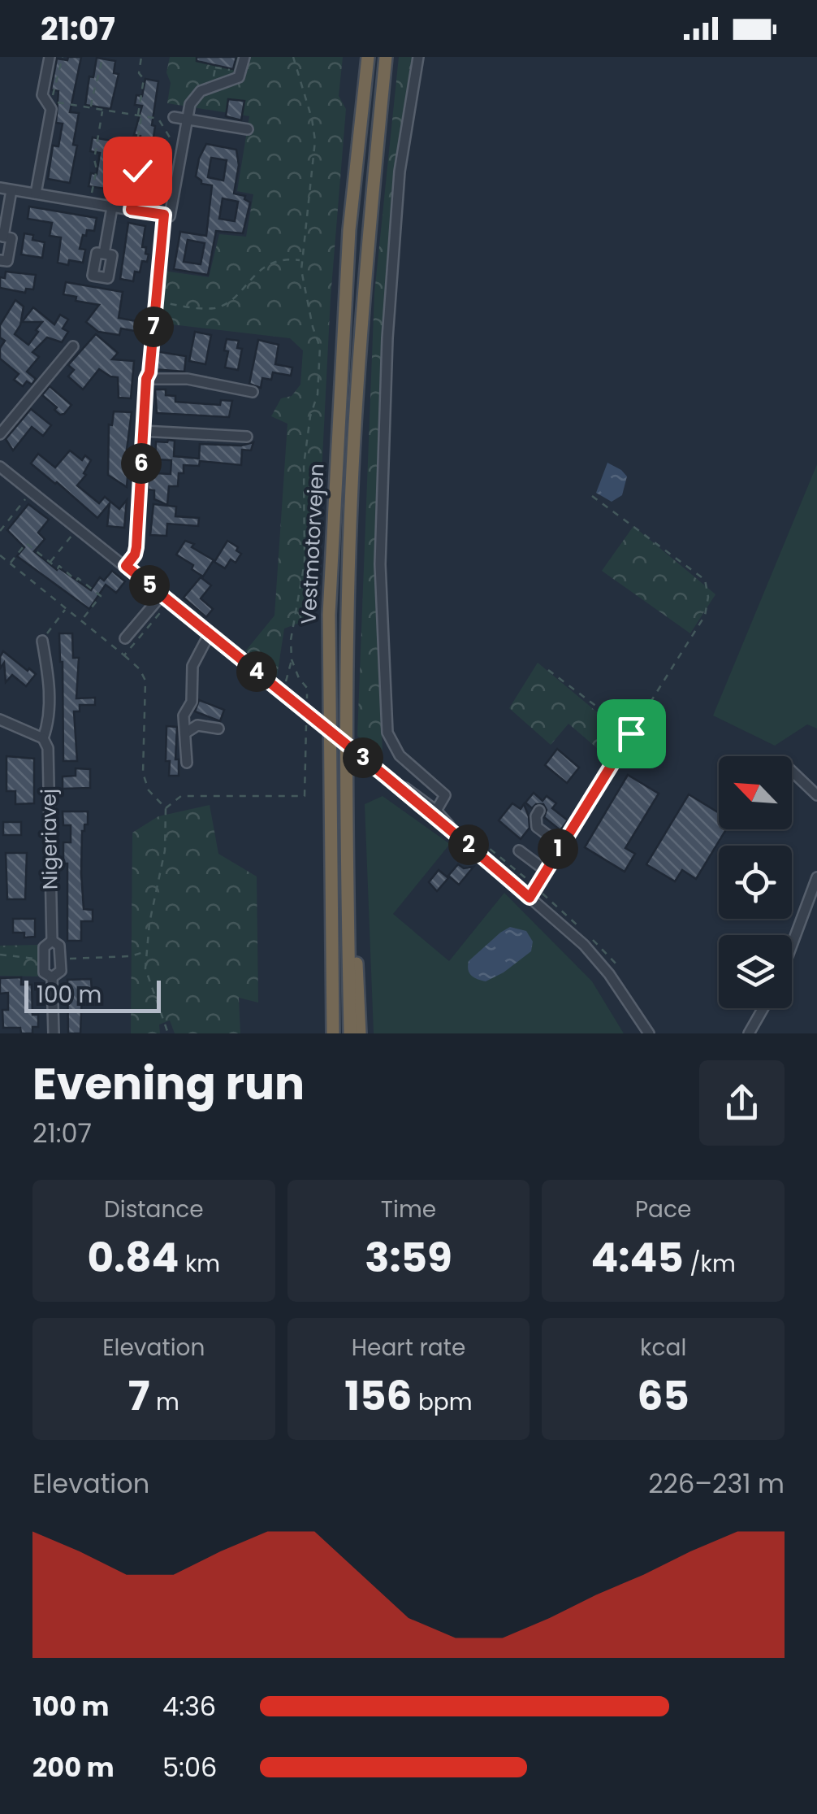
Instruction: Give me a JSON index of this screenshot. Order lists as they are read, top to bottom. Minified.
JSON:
{"streets":{"highway":["Vestmotorvejen"],"street":["Nigeriavej"]},"scale_bar":"100 m","north":"top left","page":{"status":"21:07","pins":["7","6","5","4","3","2","1"],"scale":"100 m","heading":["Evening run","21:07"],"stats":[["Distance","0.84 km"],["Time","3:59"],["Pace","4:45 /km"],["Elevation","7 m"],["Heart rate","156 bpm"],["kcal","65"]],"chart":["Elevation","226–231 m"],"list":[{"name":"100 m","note":"4:36"},{"name":"200 m","note":"5:06"}]}}
